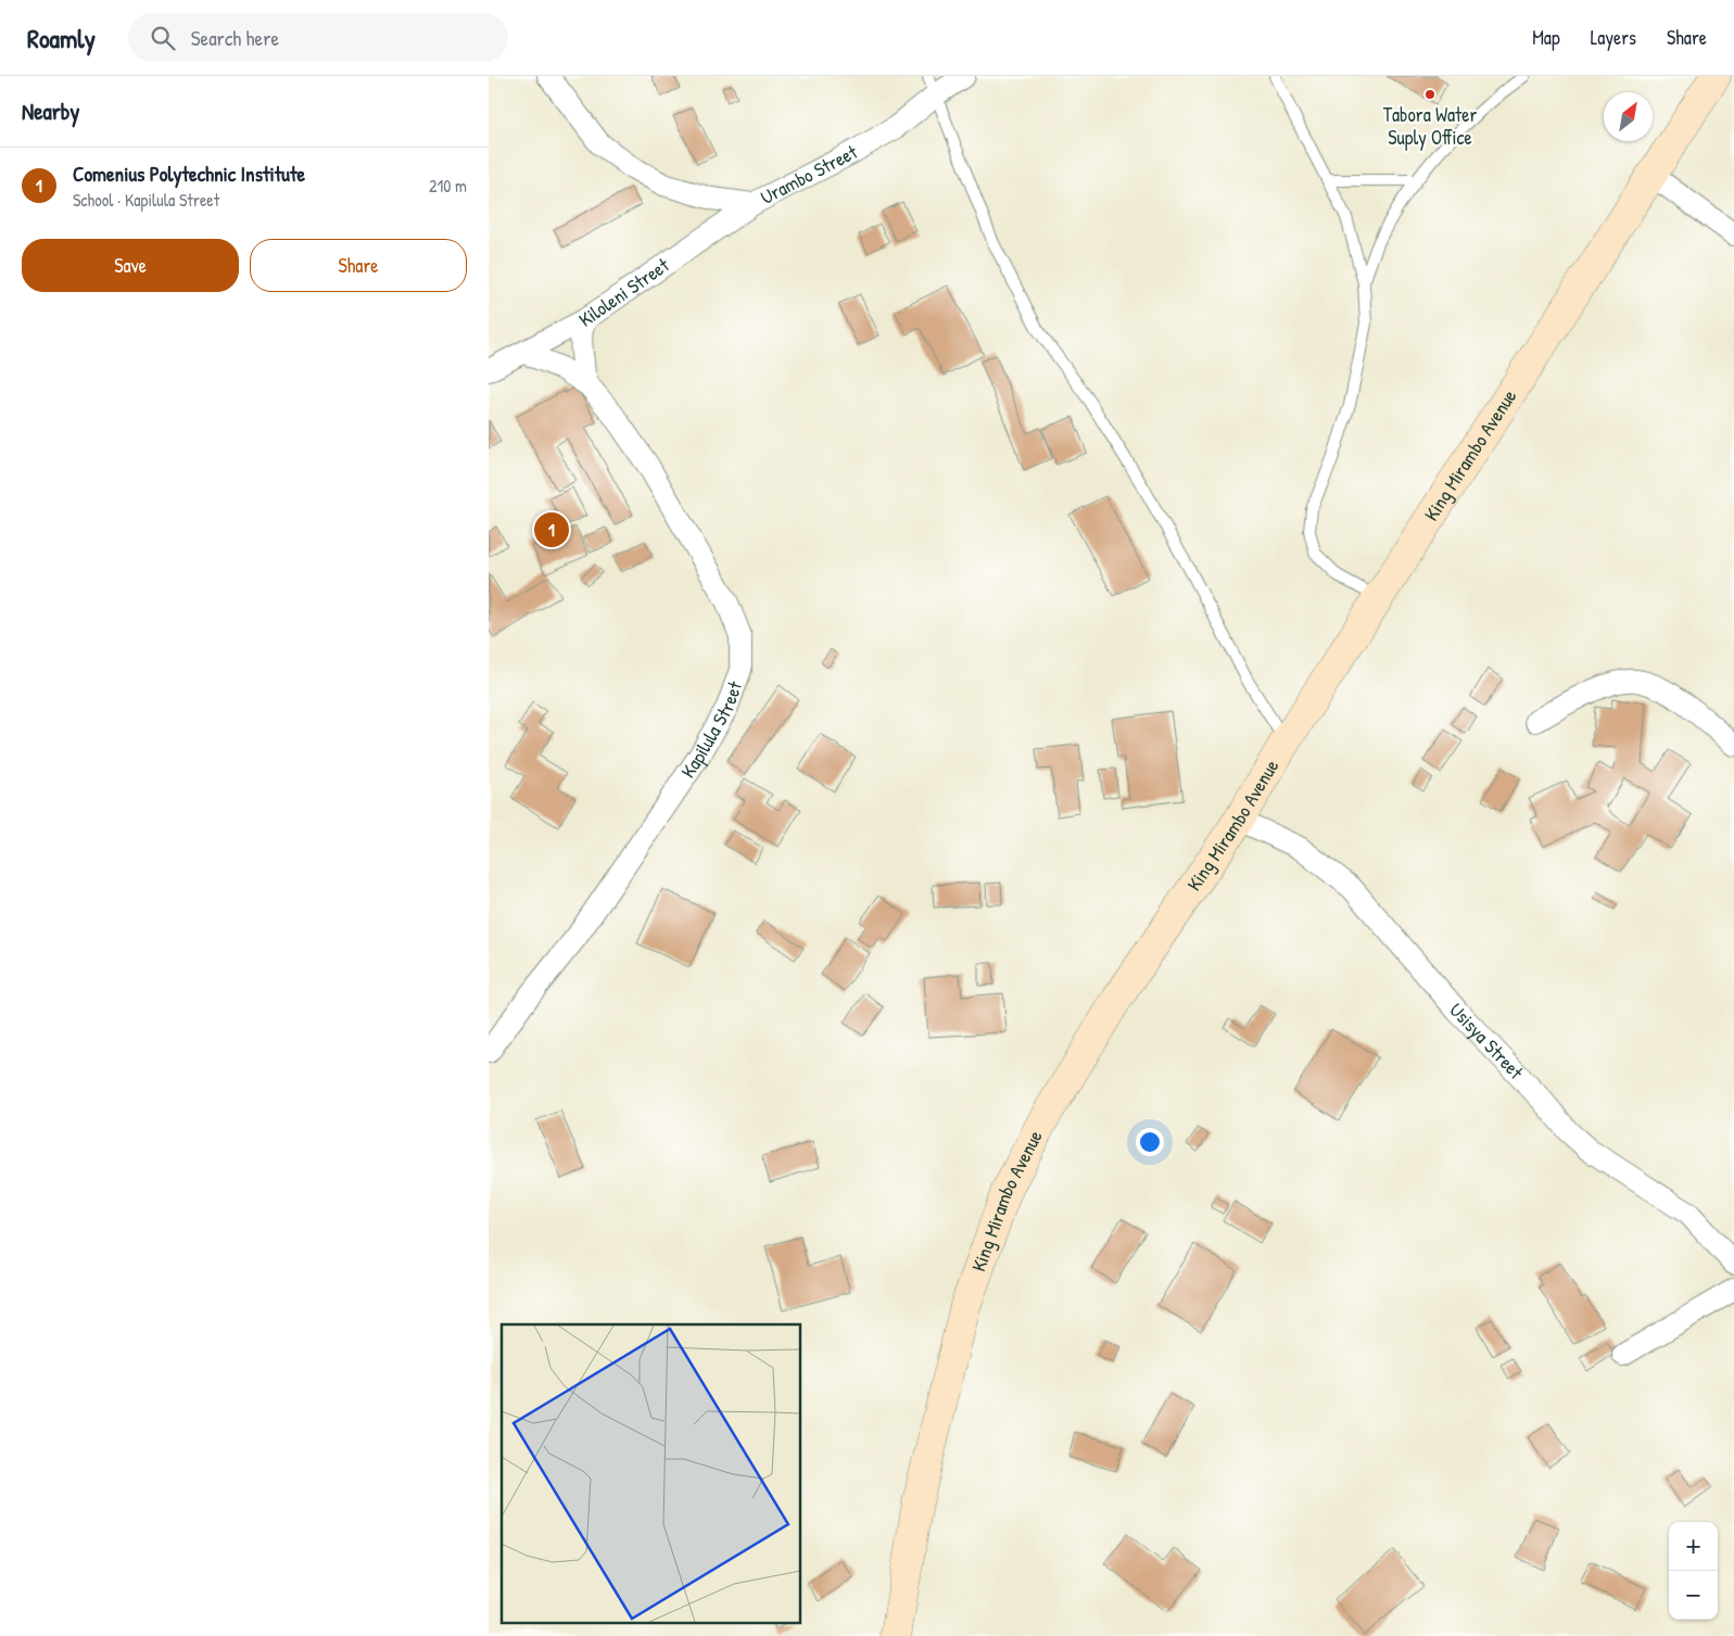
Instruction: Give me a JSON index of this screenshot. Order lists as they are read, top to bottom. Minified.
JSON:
{"streets":{"main road":["King Mirambo Avenue"],"street":["Urambo Street","Kiloleni Street","Kapilula Street","Usisya Street"]},"crossings":[["Urambo Street","Kiloleni Street"],["Kiloleni Street","Kapilula Street"],["King Mirambo Avenue","Usisya Street"]],"places":["Tabora Water Suply Office"],"north":"top right","page":{"header":"Roamly","search":"Search here","nav":["Map","Layers","Share"],"heading":"Nearby","list":[{"mark":"1","name":"Comenius Polytechnic Institute","note":"School · Kapilula Street","value":"210 m"}],"buttons":["Save","Share"],"pins":"1","map_buttons":["+","−"]}}
